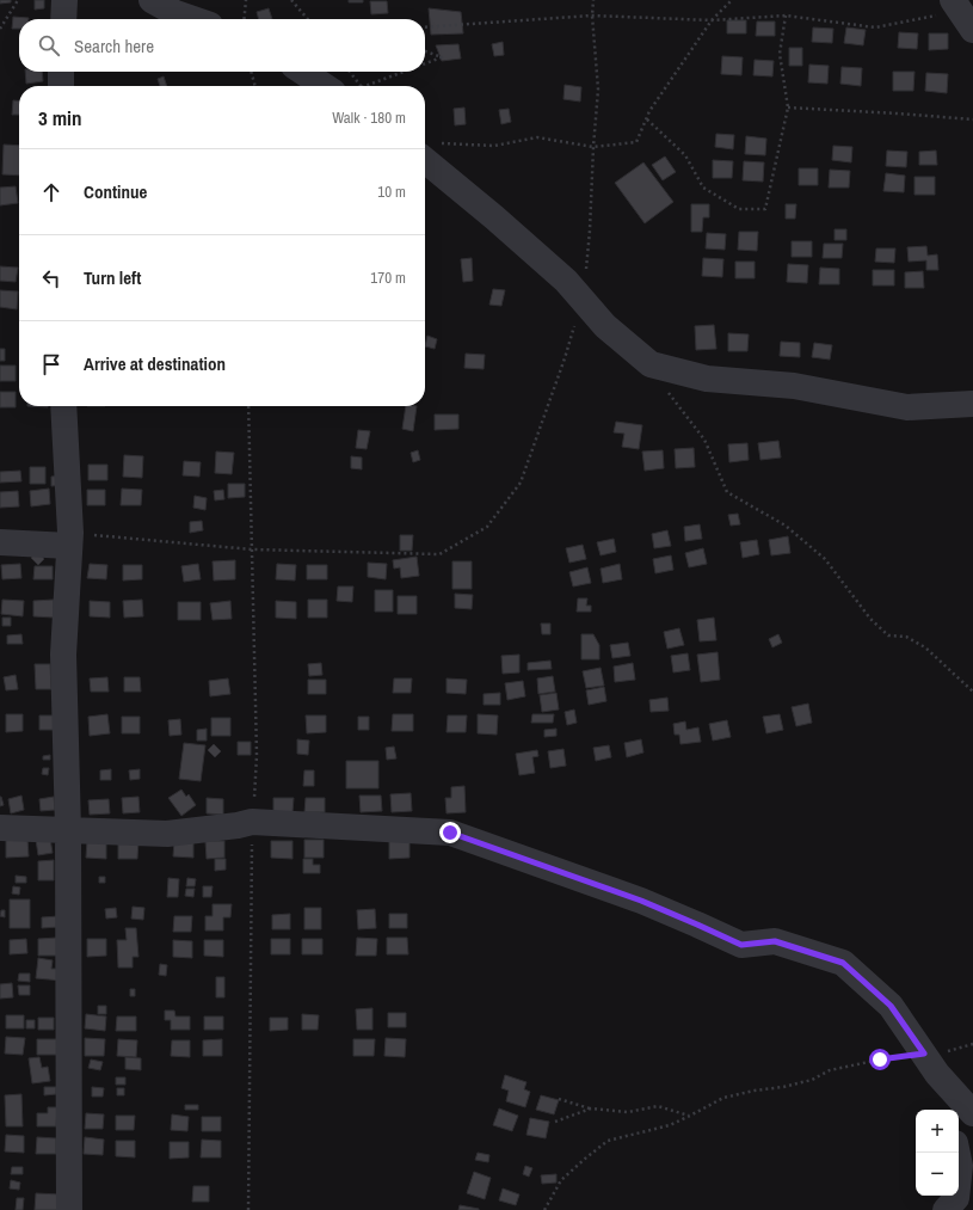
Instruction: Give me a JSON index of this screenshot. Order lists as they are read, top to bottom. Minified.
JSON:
{"page":{"search":"Search here","heading":["3 min","Walk · 180 m"],"list":[["Continue","10 m"],["Turn left","170 m"],"Arrive at destination"],"map_buttons":["+","−"]}}
